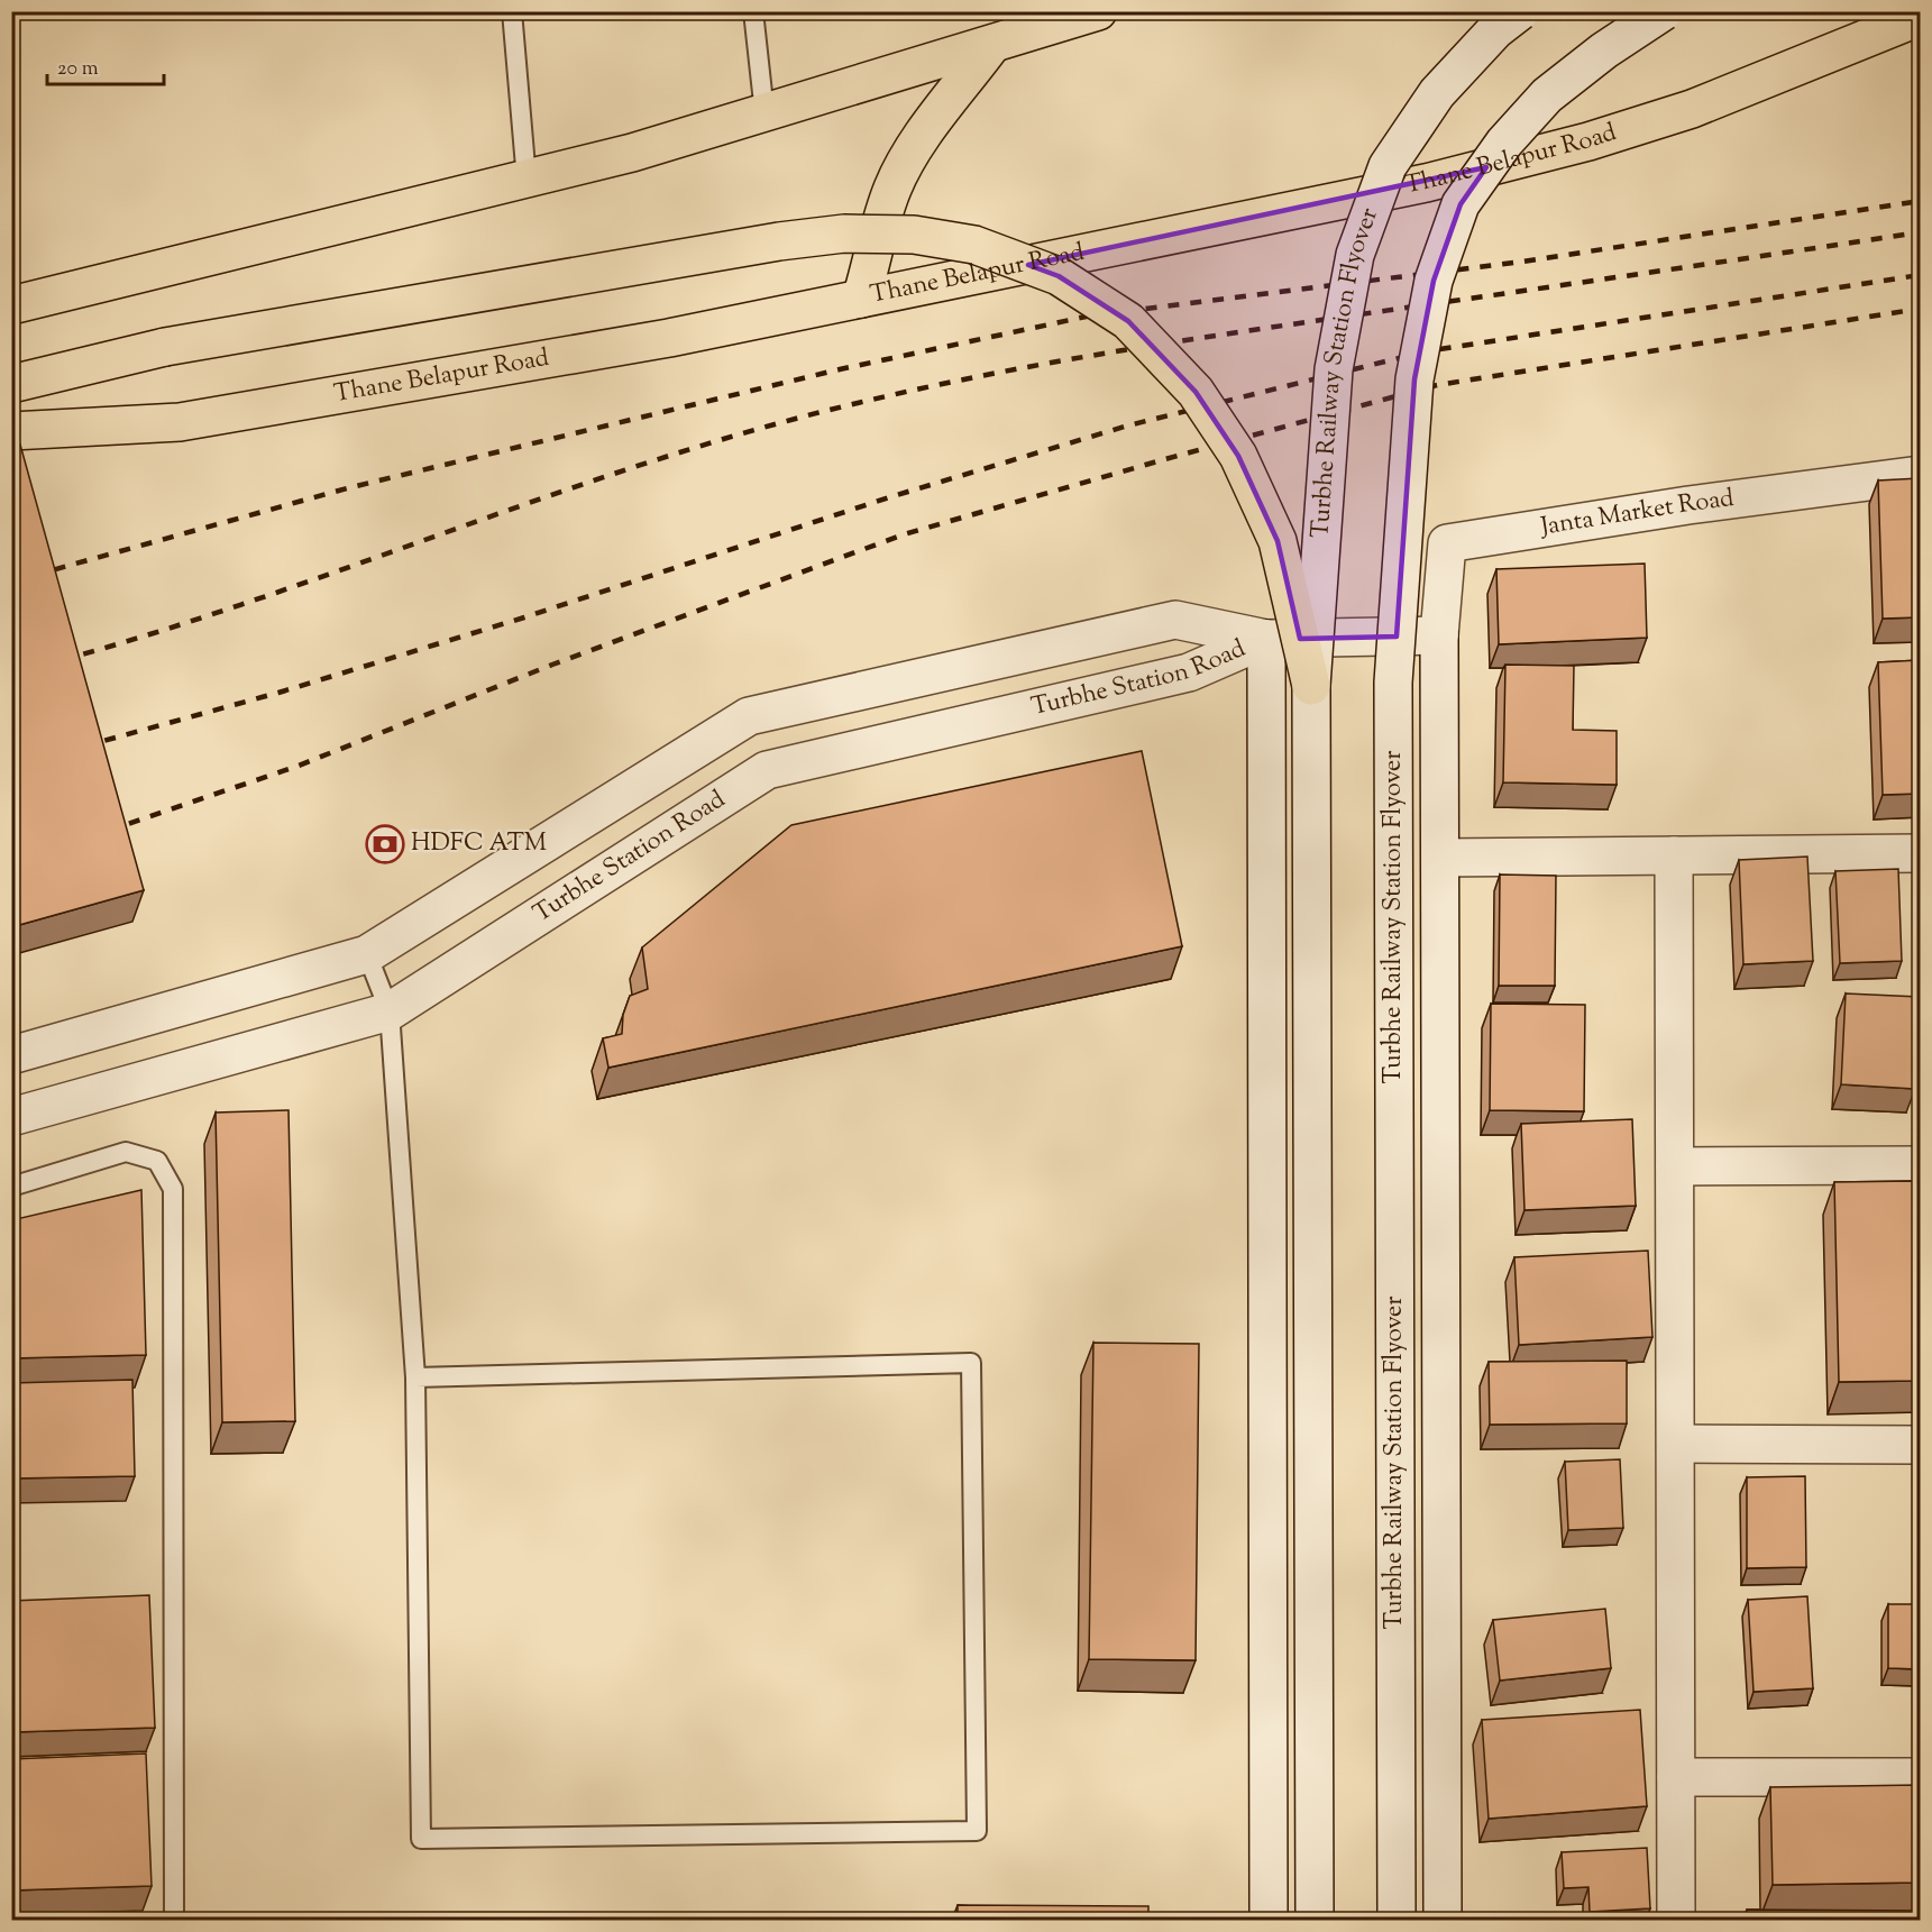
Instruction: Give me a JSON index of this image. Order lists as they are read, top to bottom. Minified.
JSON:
{"streets":{"main road":["Thane Belapur Road","Turbhe Railway Station Flyover","Janta Market Road","Turbhe Station Road"]},"crossings":[["Janta Market Road","Turbhe Station Road"]],"places":{"bank":["HDFC ATM"]},"scale_bar":"20 m"}
